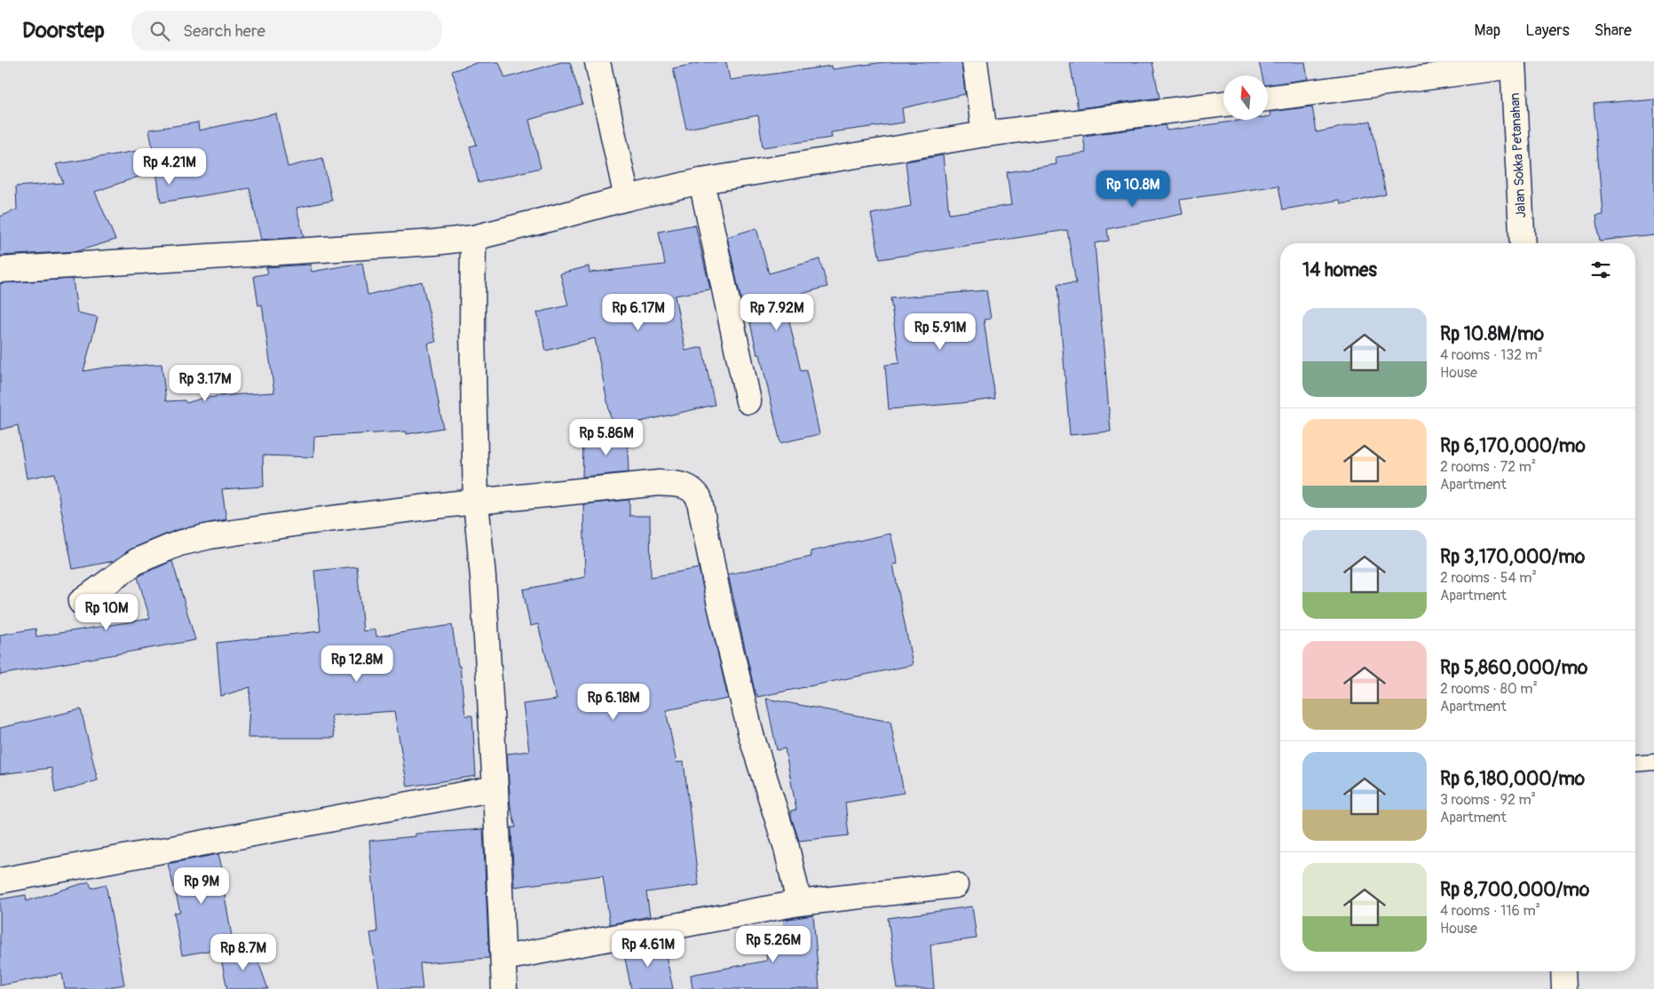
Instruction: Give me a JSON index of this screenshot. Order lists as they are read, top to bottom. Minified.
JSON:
{"streets":{"street":["Jalan Sokka Petanahan"]},"north":"top","page":{"header":"Doorstep","search":"Search here","nav":["Map","Layers","Share"],"price":["Rp 4.21M","Rp 10.8M","Rp 6.17M","Rp 7.92M","Rp 5.91M","Rp 3.17M","Rp 5.86M","Rp 10M","Rp 12.8M","Rp 6.18M","Rp 9M","Rp 5.26M","Rp 4.61M","Rp 8.7M"],"heading":"14 homes","list":[{"name":"Rp 10.8M/mo","note":"4 rooms · 132 m² · House"},{"name":"Rp 6,170,000/mo","note":"2 rooms · 72 m² · Apartment"},{"name":"Rp 3,170,000/mo","note":"2 rooms · 54 m² · Apartment"},{"name":"Rp 5,860,000/mo","note":"2 rooms · 80 m² · Apartment"},{"name":"Rp 6,180,000/mo","note":"3 rooms · 92 m² · Apartment"},{"name":"Rp 8,700,000/mo","note":"4 rooms · 116 m² · House"}]}}
